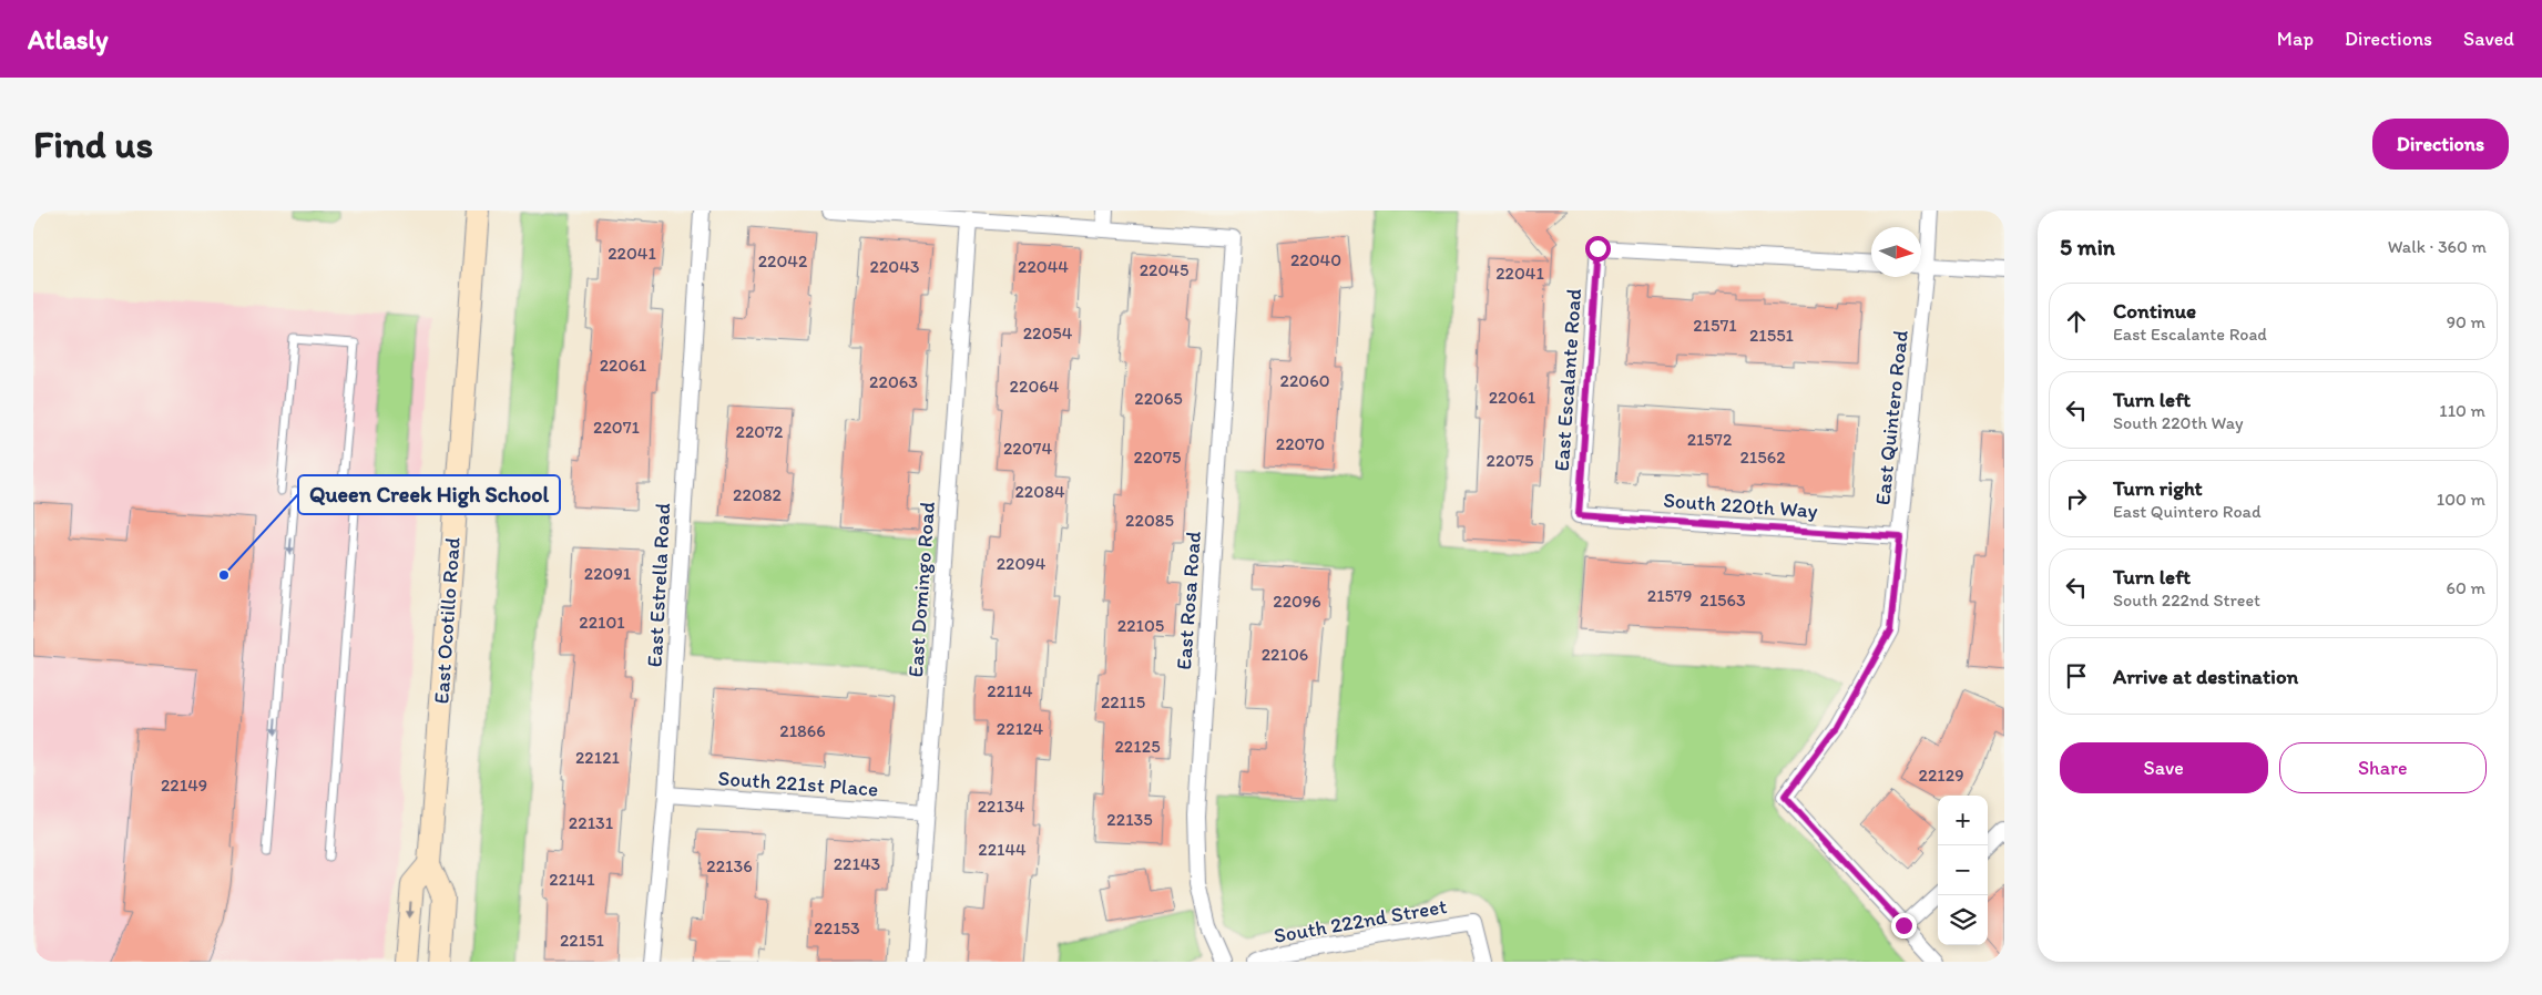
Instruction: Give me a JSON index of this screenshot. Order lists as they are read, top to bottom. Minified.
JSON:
{"streets":{"main road":["East Ocotillo Road"],"street":["East Escalante Road","East Quintero Road","South 220th Way","East Estrella Road","East Domingo Road","East Rosa Road","South 221st Place","South 222nd Street"]},"crossings":[["East Escalante Road","South 220th Way"],["East Quintero Road","South 220th Way"],["East Estrella Road","South 221st Place"],["East Domingo Road","South 221st Place"]],"places":["Queen Creek High School"],"house_numbers":["22041","22040","22042","22043","22044","22045","22041","21571","22054","21551","22061","22060","22063","22064","22061","22065","22071","22072","21572","22070","22074","22075","21562","22075","22084","22082","22085","22094","22091","21579","21563","22096","22101","22105","22106","22114","22115","22124","21866","22125","22121","22129","22149","22134","22135","22131","22144","22143","22136","22141","22153","22151"],"north":"right","page":{"header":"Atlasly","nav":["Map","Directions","Saved"],"buttons":["Directions",["Save","Share"]],"title":"Find us","heading":["5 min","Walk · 360 m"],"list":[["Continue","East Escalante Road","90 m"],["Turn left","South 220th Way","110 m"],["Turn right","East Quintero Road","100 m"],["Turn left","South 222nd Street","60 m"],"Arrive at destination"],"map_buttons":["+","−"]}}
